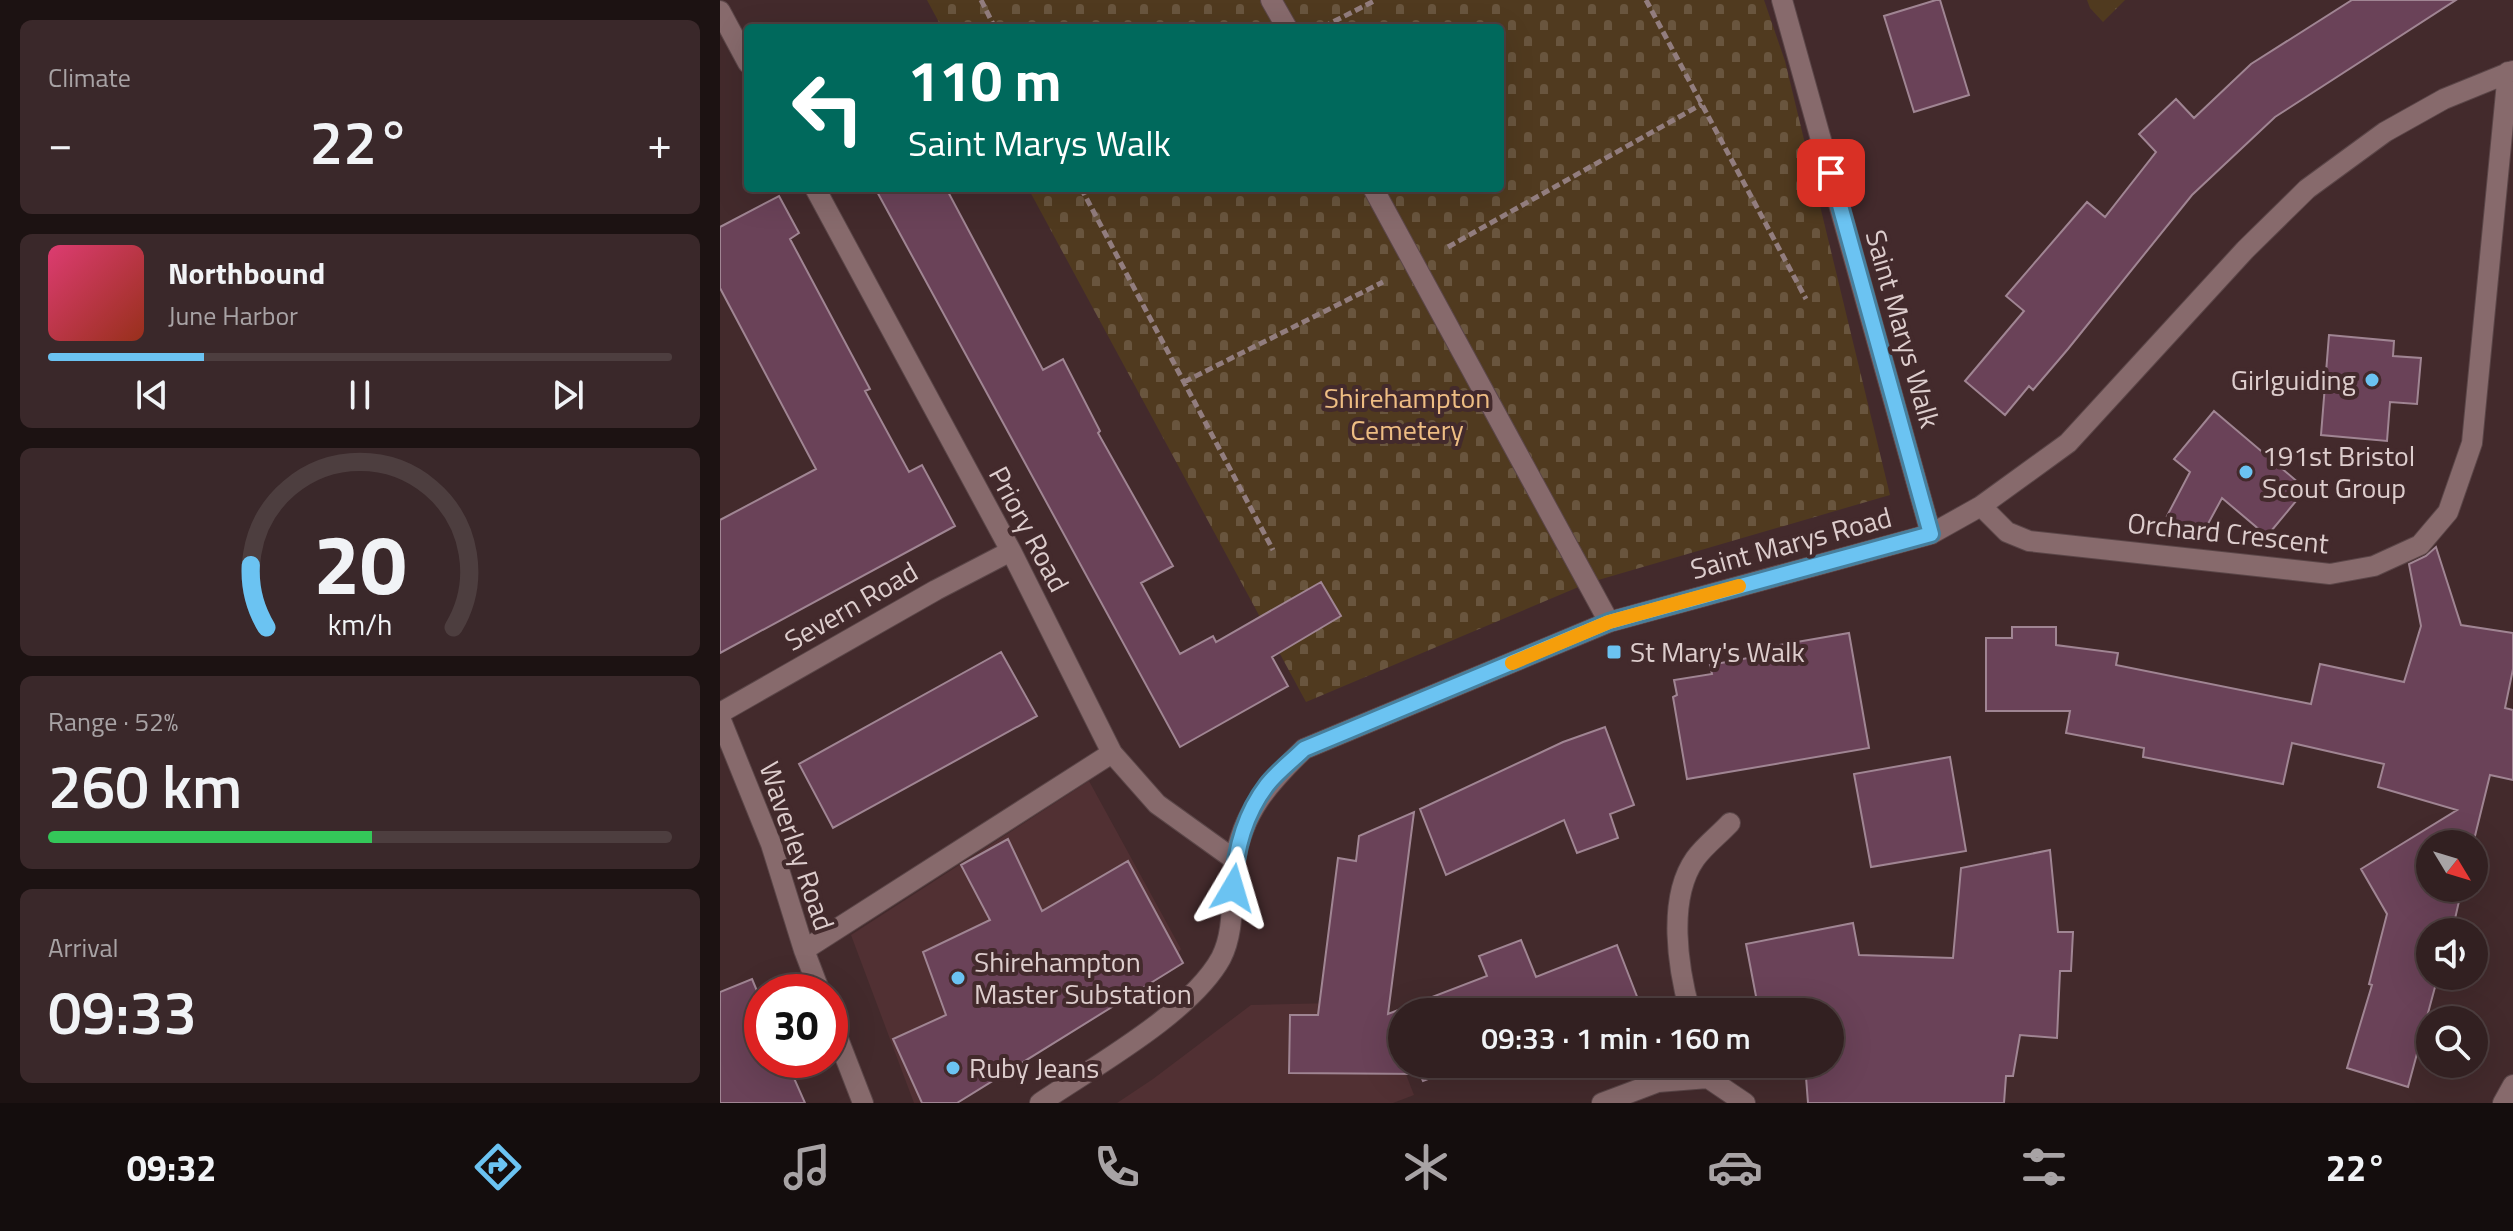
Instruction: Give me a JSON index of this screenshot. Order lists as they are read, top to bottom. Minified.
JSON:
{"streets":{"street":["Saint Marys Walk","Priory Road","Orchard Crescent","Saint Marys Road","Severn Road","Waverley Road"]},"crossings":[["Saint Marys Walk","Saint Marys Road"],["Priory Road","Saint Marys Road"],["Priory Road","Severn Road"],["Orchard Crescent","Saint Marys Road"],["Severn Road","Waverley Road"]],"parks":["Shirehampton Cemetery"],"places":{"other":["Girlguiding","191st Bristol Scout Group","Shirehampton Master Substation","Ruby Jeans"],"transit":["St Mary's Walk"]},"north":"bottom right","page":{"tile":["Climate",["Range · 52%","260 km"],["Arrival","09:33"]],"turn":["110 m","Saint Marys Walk"],"heat":["−","22°","+"],"song":["Northbound","June Harbor"],"limit":"30","trip":"09:33 · 1 min · 160 m","tabs":["09:32","22°"],"gauge":["20","km/h"]}}
